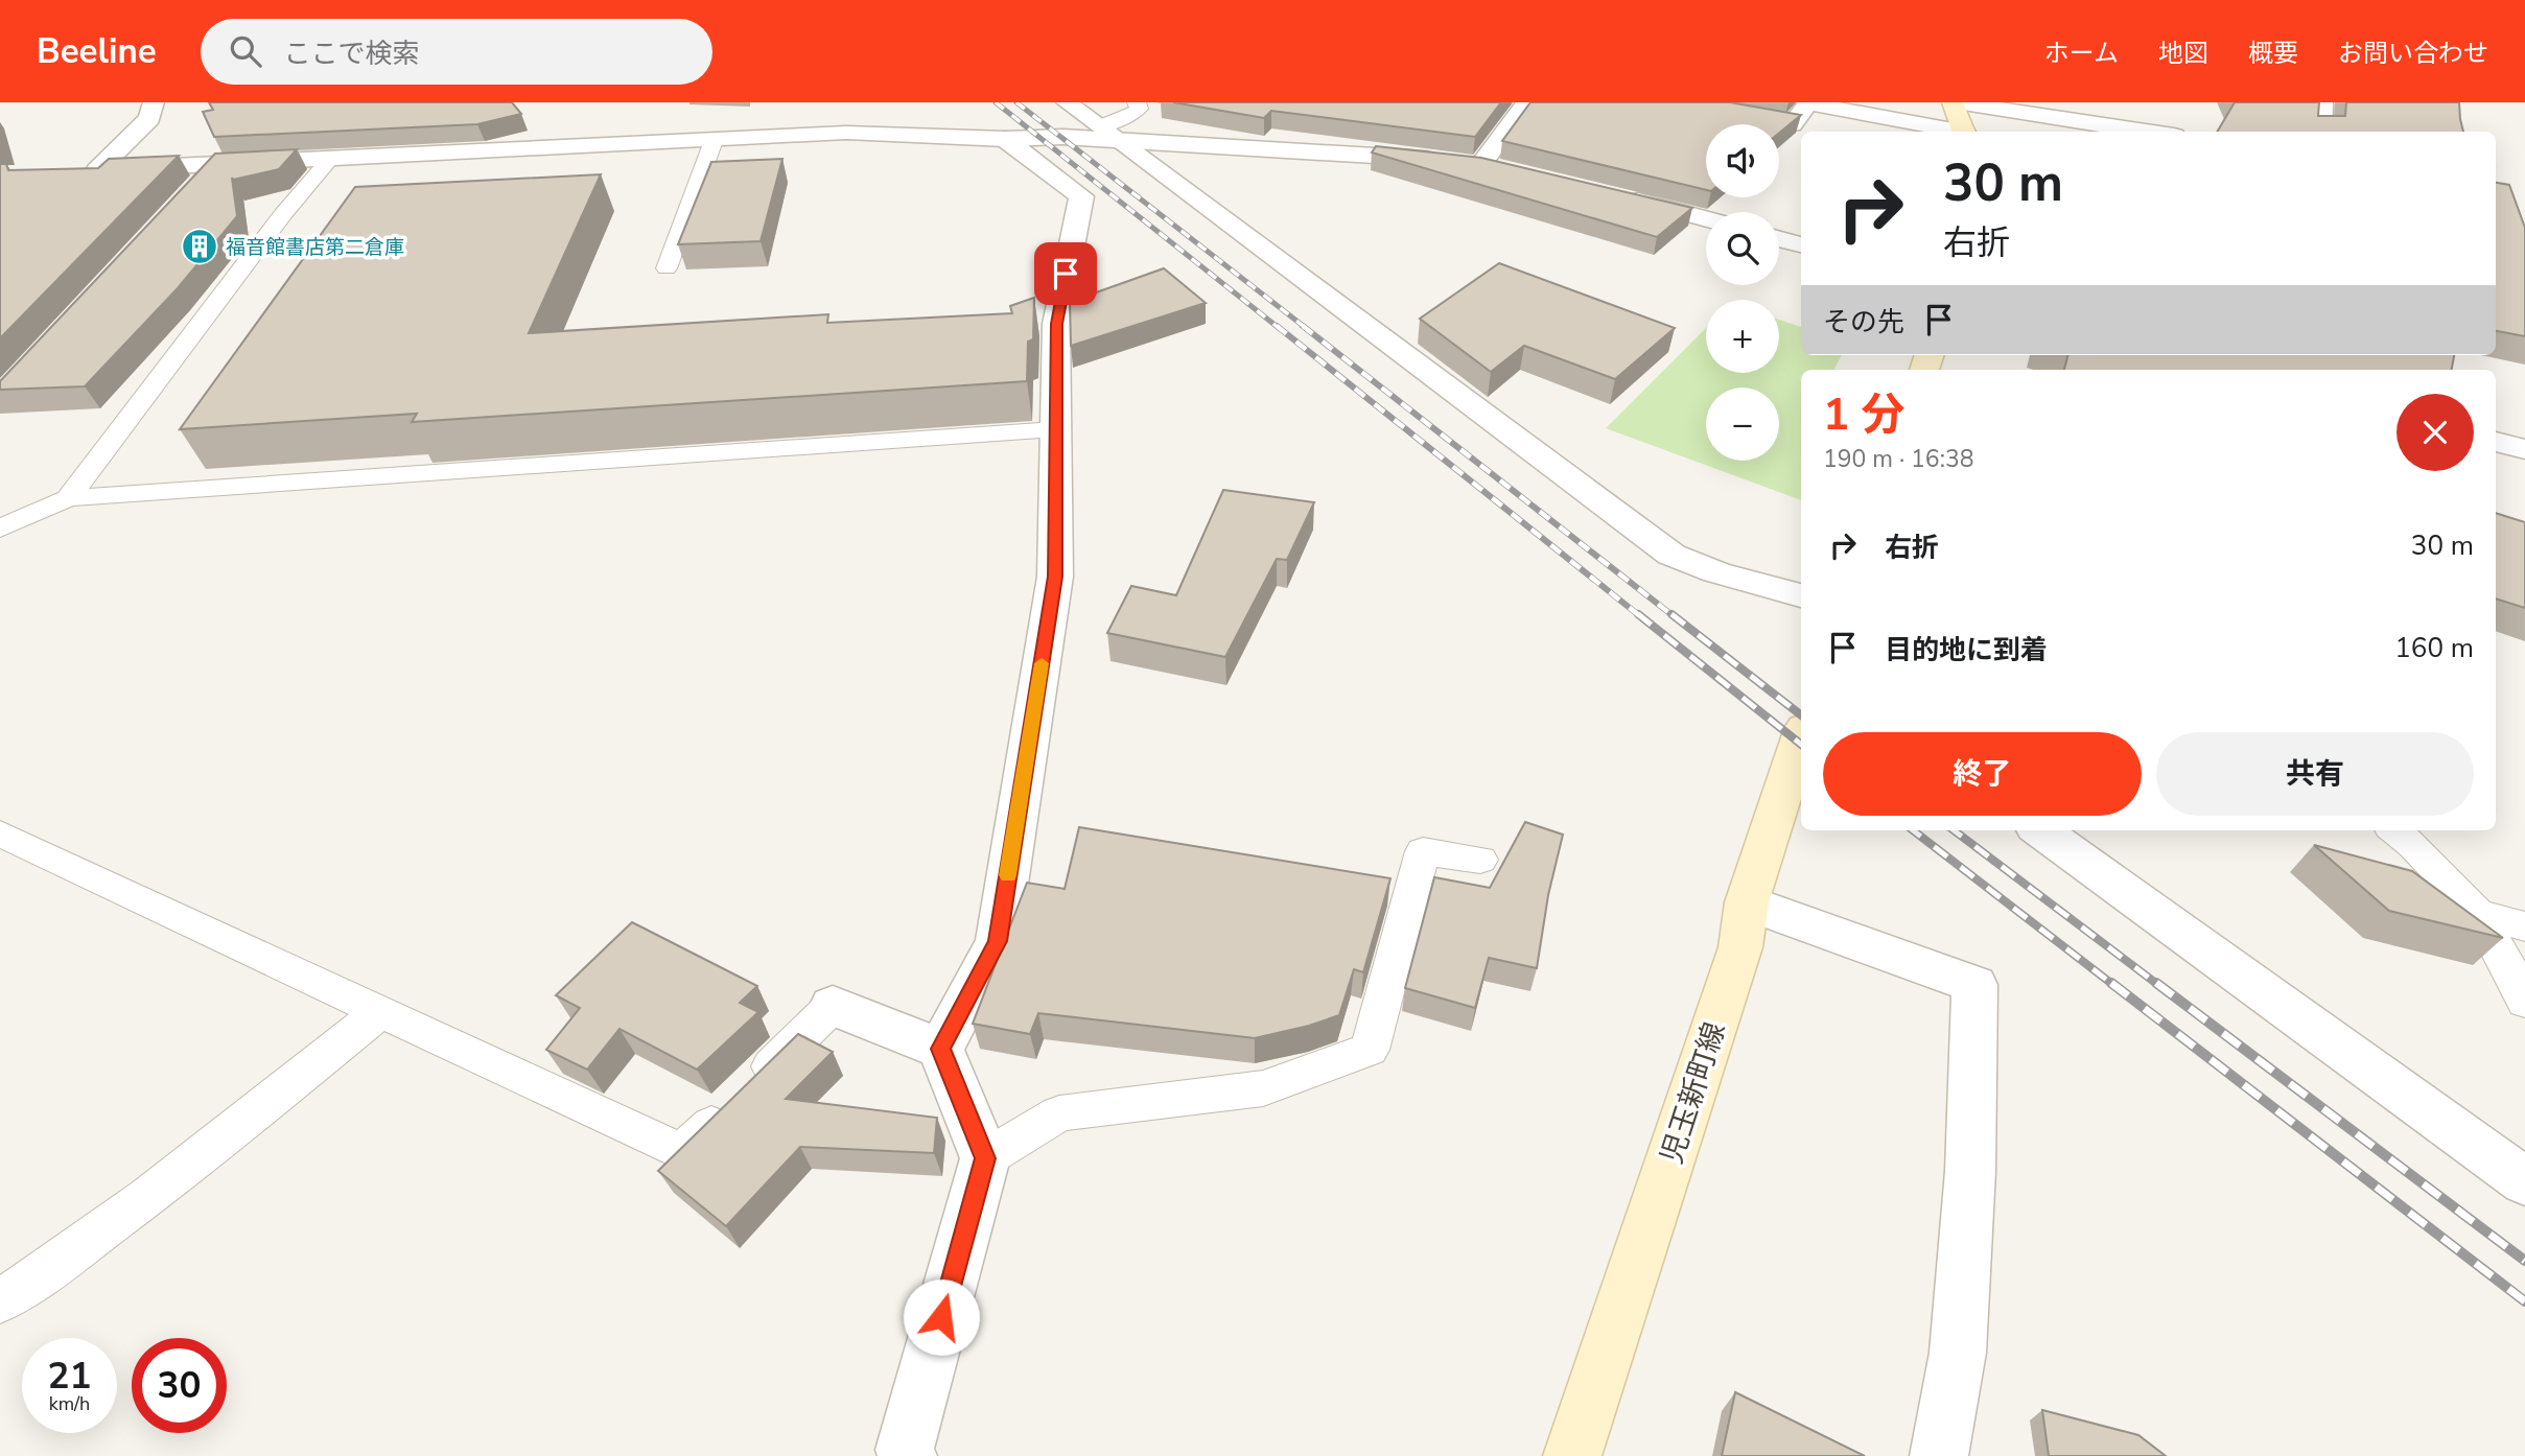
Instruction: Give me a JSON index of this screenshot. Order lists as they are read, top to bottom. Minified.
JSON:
{"streets":{"main road":["児玉新町線"]},"places":{"building":["福音館書店第二倉庫"]},"page":{"header":"Beeline","search":"ここで検索","nav":["ホーム","地図","概要","お問い合わせ"],"map_buttons":["+","−"],"turn":["30 m","右折"],"then":"その先","heading":["1 分","190 m · 16:38"],"list":[{"name":"右折","value":"30 m"},{"name":"目的地に到着","value":"160 m"}],"buttons":["終了","共有"],"speed":"21 km/h","limit":"30"}}
